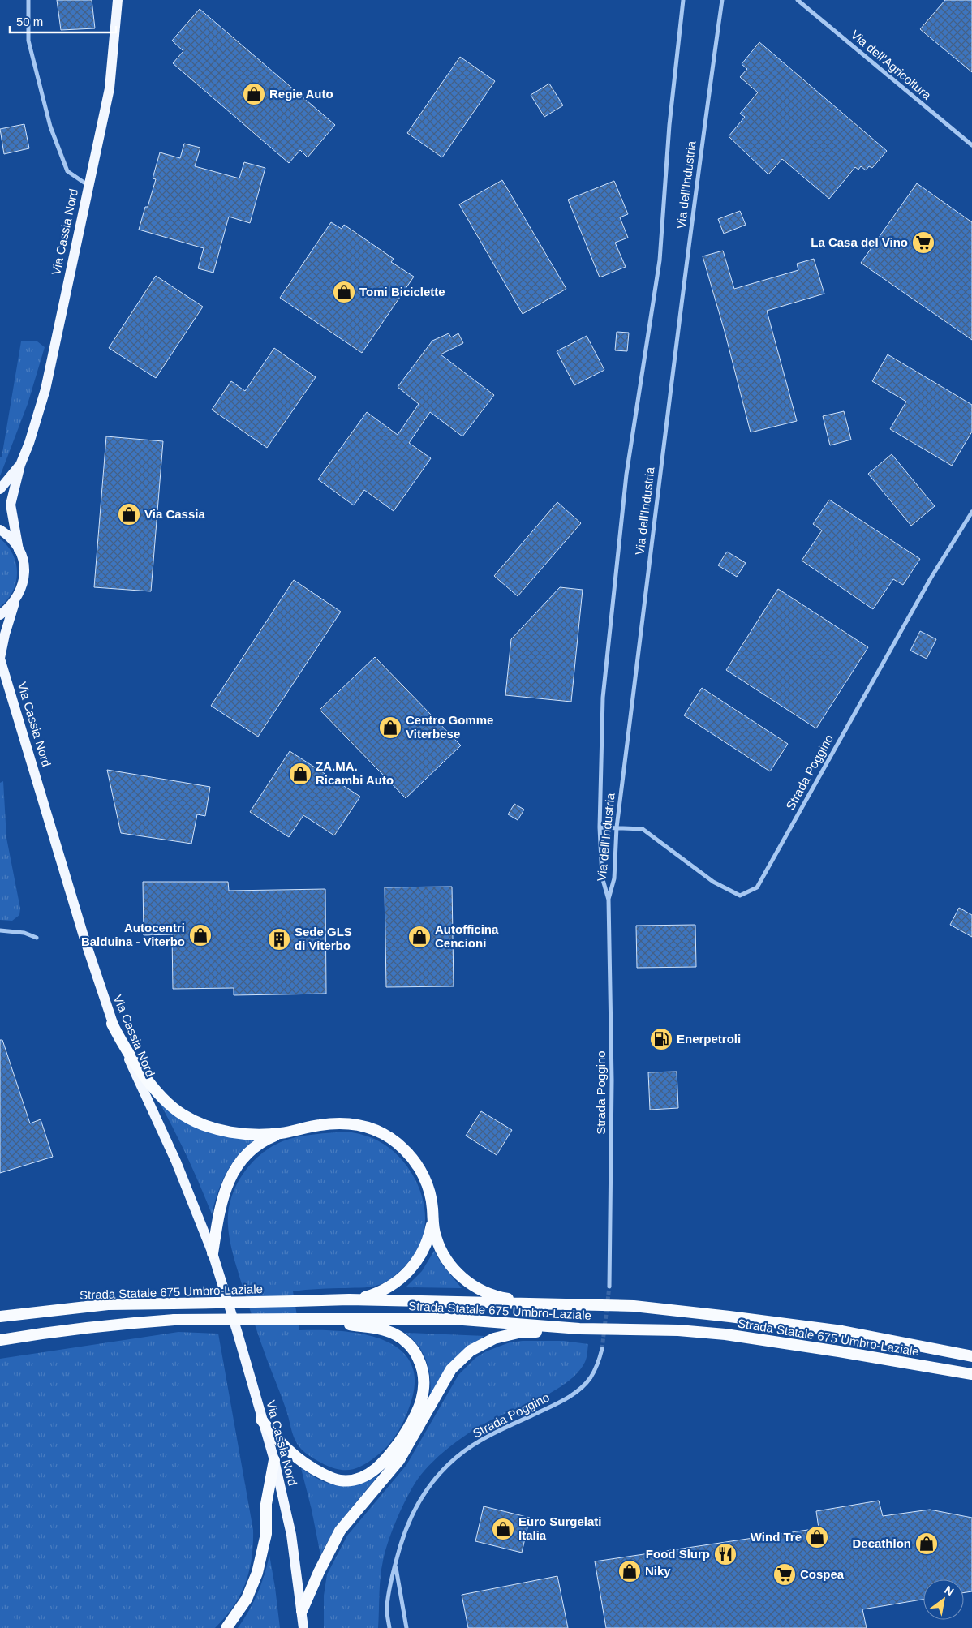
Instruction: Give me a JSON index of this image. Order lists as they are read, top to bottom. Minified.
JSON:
{"streets":{"highway":["Strada Statale 675 Umbro-Laziale"],"main road":["Via Cassia Nord"],"street":["Via dell'Agricoltura","Via dell'Industria","Strada Poggino"]},"crossings":[["Via dell'Industria","Strada Poggino"]],"places":{"shop":["Regie Auto","Tomi Biciclette","Via Cassia","Centro Gomme Viterbese","ZA.MA. Ricambi Auto","Autocentri Balduina - Viterbo","Autofficina Cencioni","Euro Surgelati Italia","Wind Tre","Decathlon","Niky"],"supermarket":["La Casa del Vino","Cospea"],"building":["Sede GLS di Viterbo"],"fuel station":["Enerpetroli"],"restaurant":["Food Slurp"]},"scale_bar":"50 m","north":"top right"}
